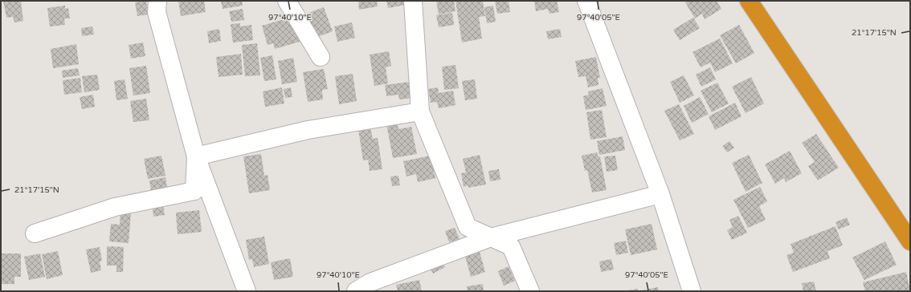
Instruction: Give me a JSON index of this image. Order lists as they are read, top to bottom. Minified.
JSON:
{"coordinates":["97°40'10\"E","97°40'05\"E","21°17'15\"N"]}
